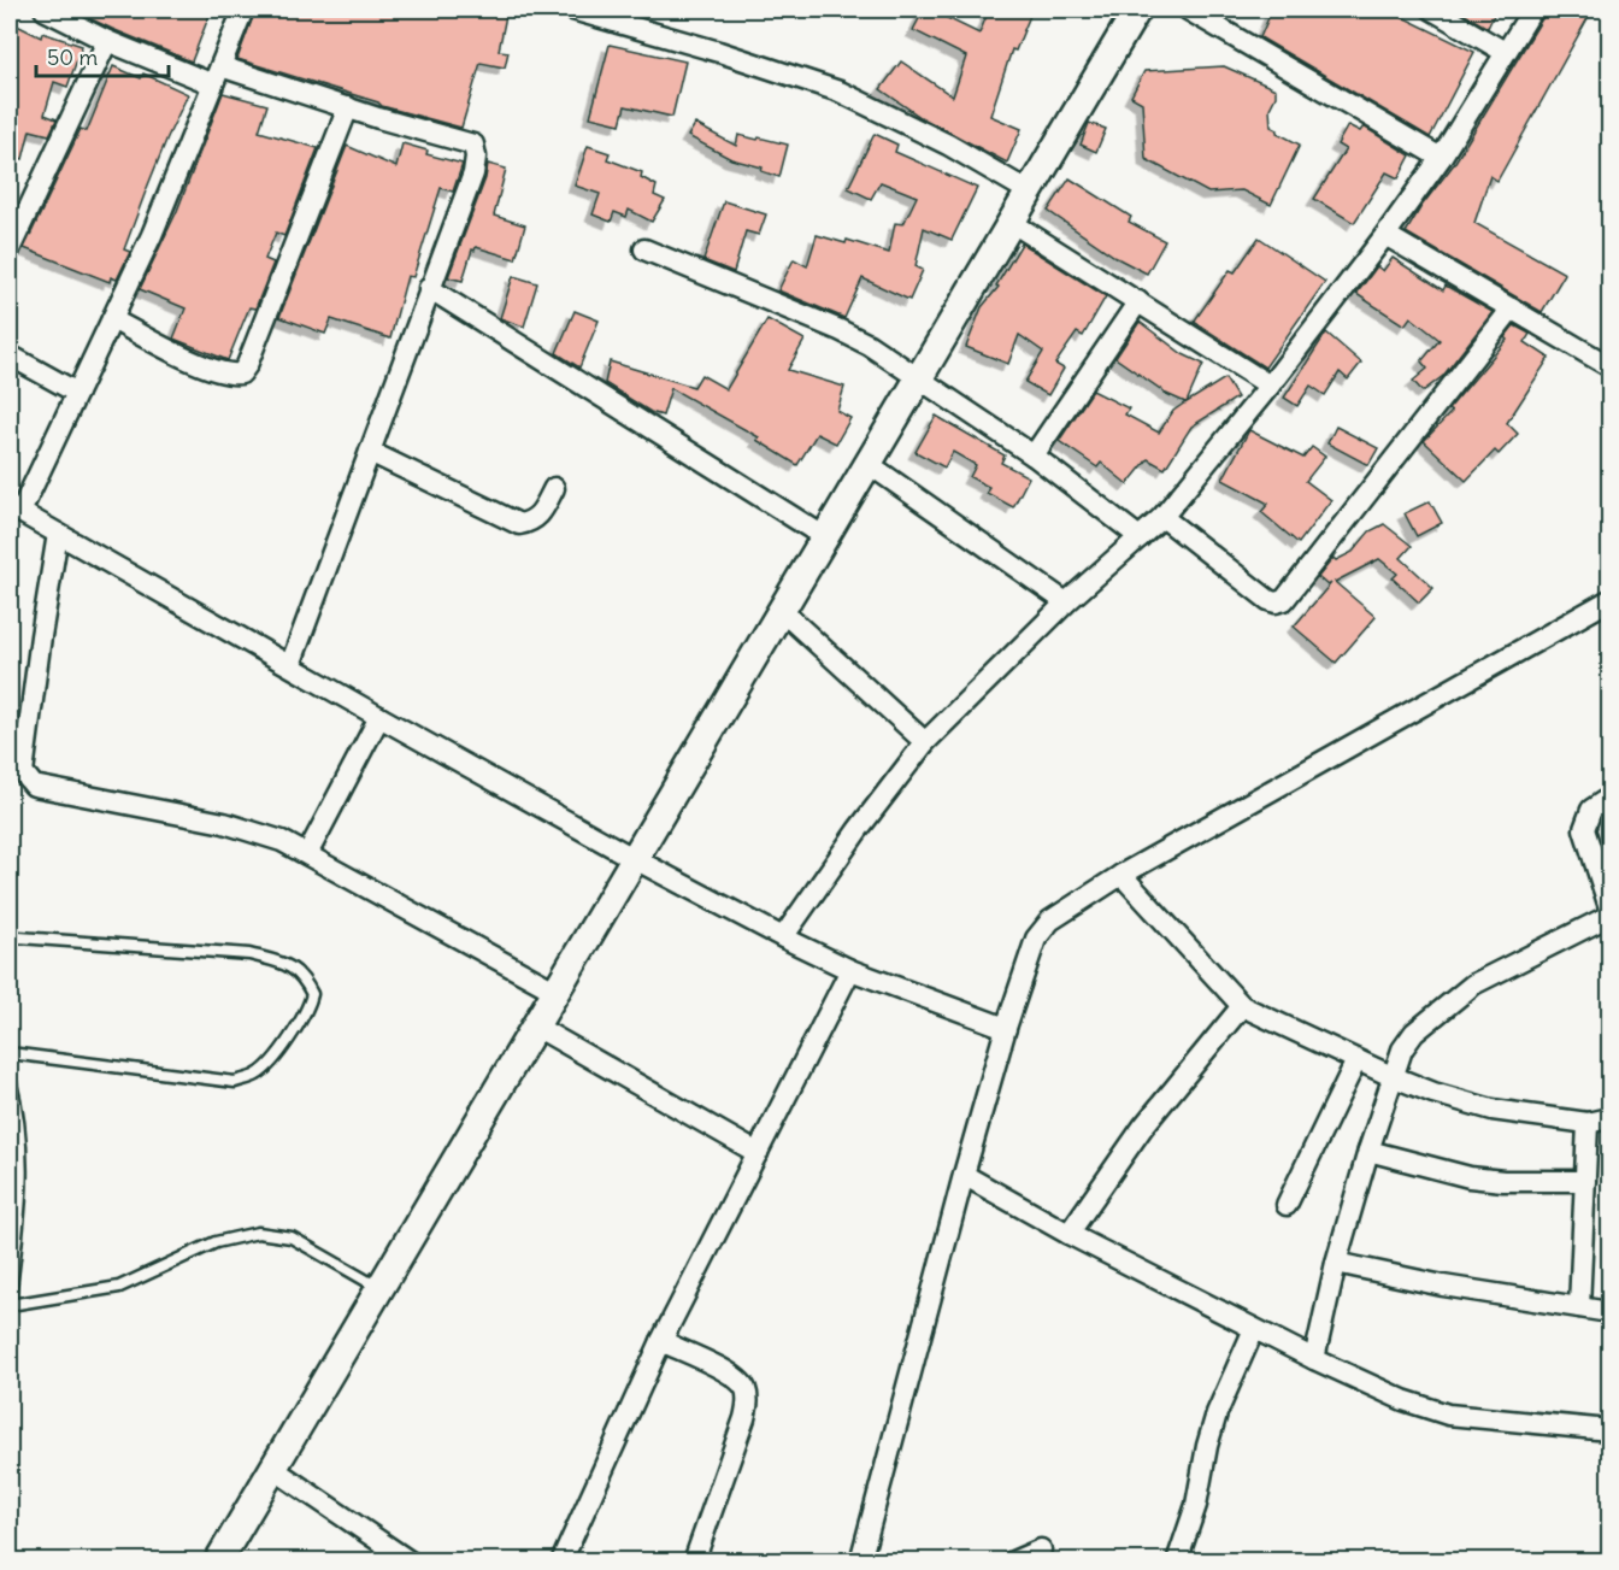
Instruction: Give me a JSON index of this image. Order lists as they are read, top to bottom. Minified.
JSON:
{"scale_bar":"50 m"}
